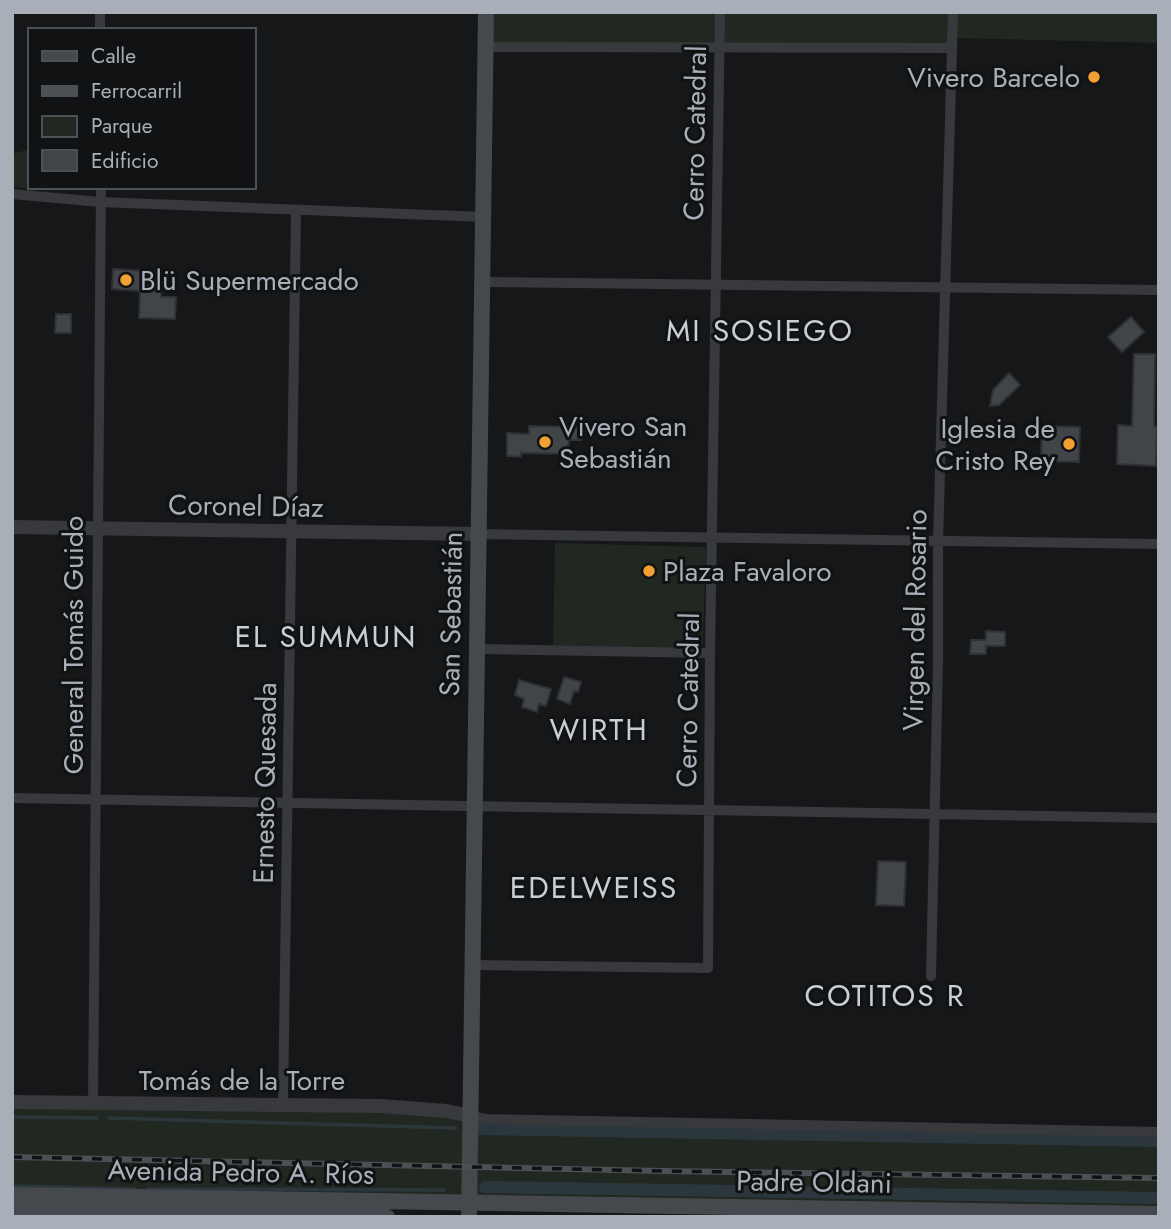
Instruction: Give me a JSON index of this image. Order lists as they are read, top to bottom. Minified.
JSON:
{"streets":{"main road":["San Sebastián","Avenida Pedro A. Ríos","Padre Oldani"],"street":["Cerro Catedral","Coronel Díaz","Virgen del Rosario","General Tomás Guido","Ernesto Quesada","Tomás de la Torre"]},"crossings":[["Cerro Catedral","San Sebastián"],["Coronel Díaz","San Sebastián"],["Coronel Díaz","General Tomás Guido"],["Coronel Díaz","Ernesto Quesada"],["San Sebastián","Tomás de la Torre"],["San Sebastián","Avenida Pedro A. Ríos"],["San Sebastián","Padre Oldani"],["General Tomás Guido","Tomás de la Torre"],["Ernesto Quesada","Tomás de la Torre"],["Avenida Pedro A. Ríos","Padre Oldani"]],"districts":["MI SOSIEGO","EL SUMMUN","WIRTH","EDELWEISS","COTITOS R"],"places":["Vivero Barcelo","Blü Supermercado","Vivero San Sebastián","Iglesia de Cristo Rey","Plaza Favaloro"],"legend":["Calle","Ferrocarril","Parque","Edificio"]}
